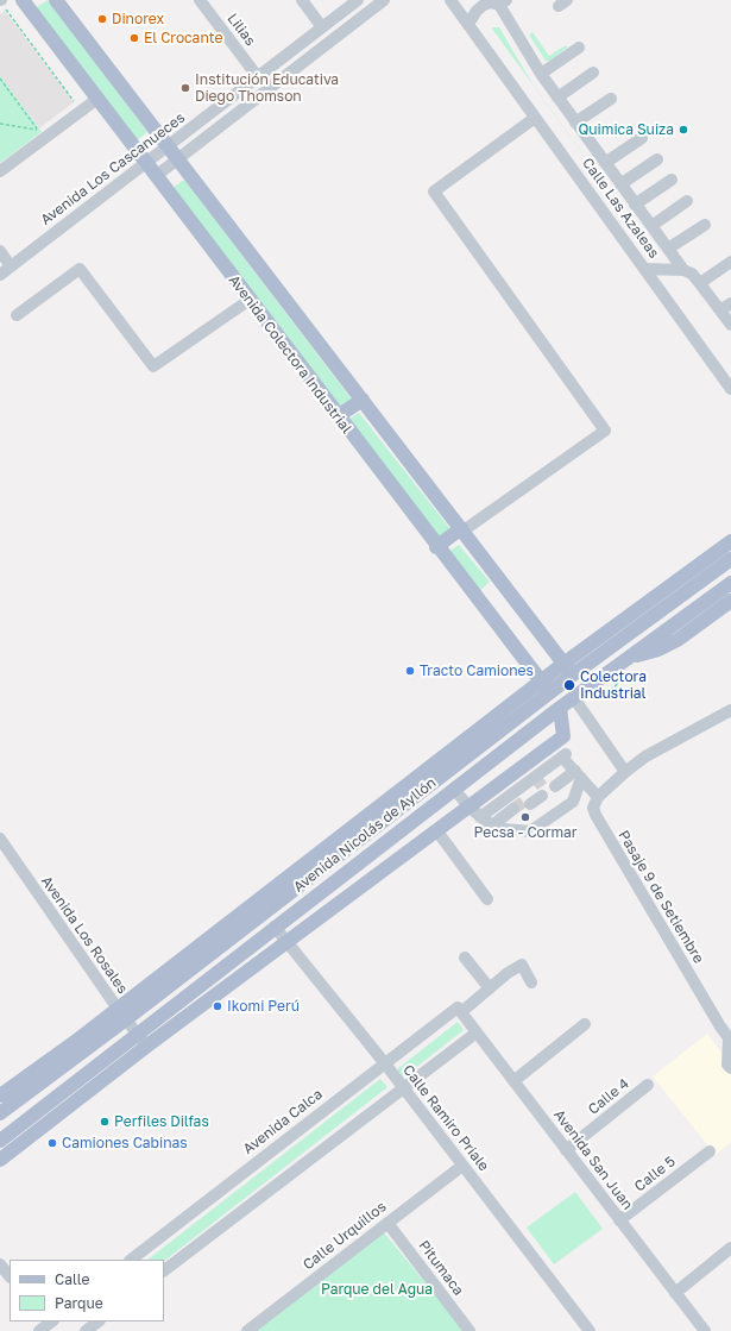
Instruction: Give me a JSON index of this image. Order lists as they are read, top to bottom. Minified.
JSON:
{"streets":{"main road":["Avenida Colectora Industrial","Avenida Nicolás de Ayllón"],"street":["Lilias","Avenida Los Cascanueces","Calle Las Azaleas","Pasaje 9 de Setiembre","Avenida Los Rosales","Calle 4","Calle Ramiro Priale","Avenida Calca","Avenida San Juan","Calle 5","Calle Urquillos","Pitumaca"]},"crossings":[["Lilias","Avenida Los Cascanueces"],["Avenida Los Cascanueces","Avenida Colectora Industrial"],["Avenida Colectora Industrial","Avenida Nicolás de Ayllón"],["Avenida Nicolás de Ayllón","Avenida Los Rosales"],["Avenida Nicolás de Ayllón","Calle Ramiro Priale"],["Calle 4","Avenida San Juan"],["Calle Ramiro Priale","Avenida Calca"],["Calle Ramiro Priale","Calle Urquillos"],["Avenida Calca","Avenida San Juan"],["Avenida San Juan","Calle 5"],["Calle Urquillos","Pitumaca"]],"parks":["Parque del Agua"],"places":["Dinorex","El Crocante","Institución Educativa Diego Thomson","Quimica Suiza","Tracto Camiones","Colectora Industrial","Pecsa - Cormar","Ikomi Perú","Perfiles Dilfas","Camiones Cabinas"],"legend":["Calle","Parque"]}
